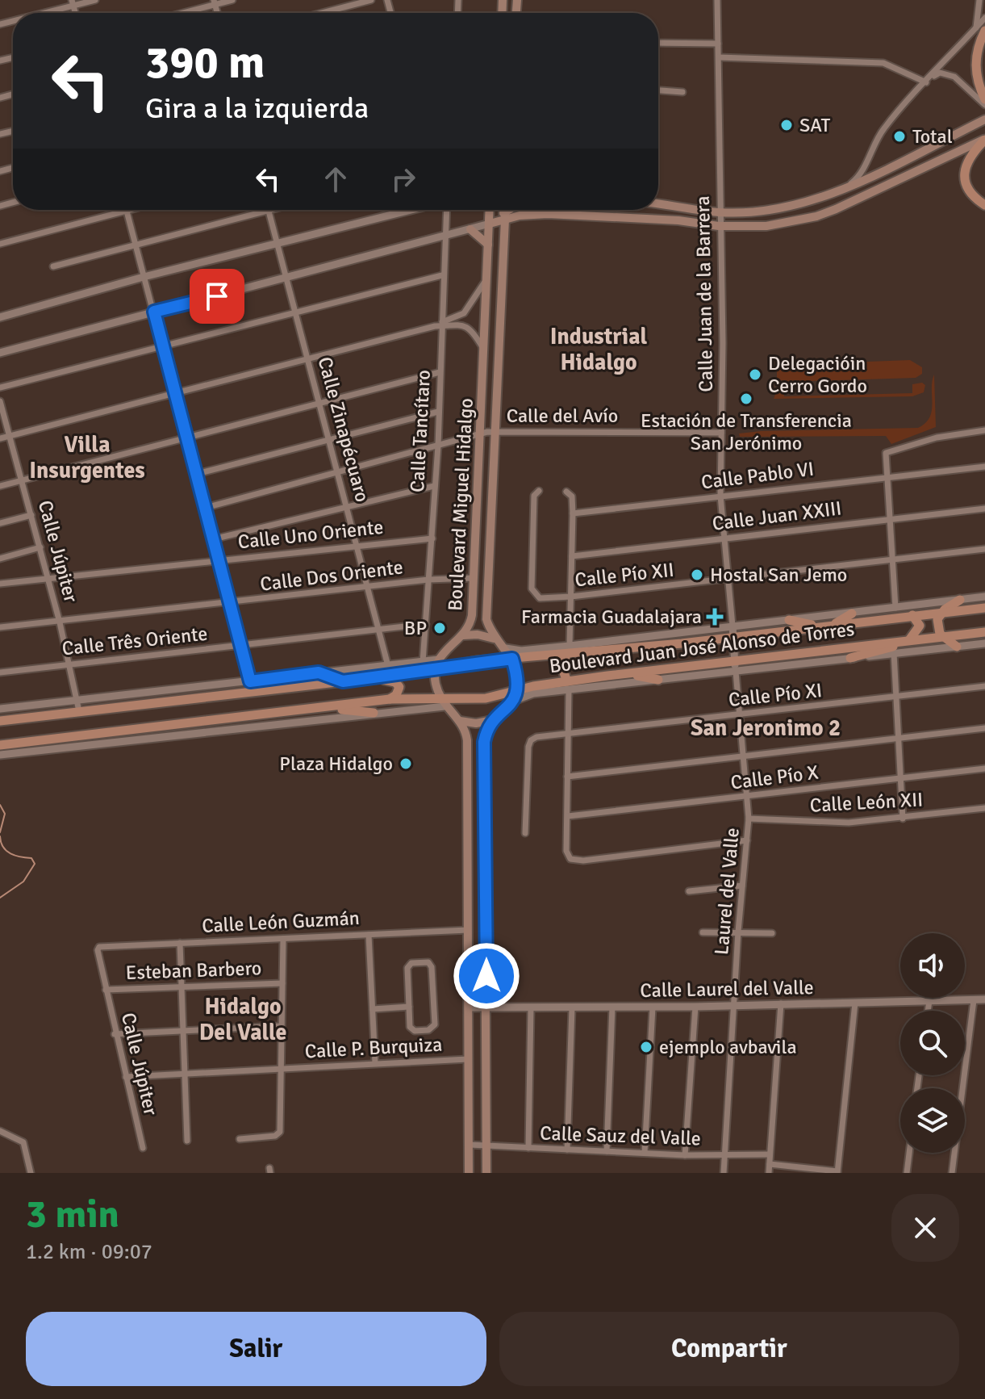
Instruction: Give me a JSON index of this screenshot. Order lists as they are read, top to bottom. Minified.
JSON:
{"streets":{"main road":["Boulevard Miguel Hidalgo","Boulevard Juan José Alonso de Torres"],"street":["Calle Juan de la Barrera","Calle del Avío","Calle Zinapécuaro","Calle Tancítaro","Calle Pablo VI","Calle Juan XXIII","Calle Uno Oriente","Calle Júpiter","Calle Pío XII","Calle Dos Oriente","Calle Três Oriente","Calle Pío XI","Calle Pío X","Calle León XII","Laurel del Valle","Calle León Guzmán","Esteban Barbero","Calle Laurel del Valle","Calle P. Burquiza","Calle Sauz del Valle"]},"crossings":[["Calle Juan de la Barrera","Calle del Avío"],["Calle Juan de la Barrera","Calle Pablo VI"],["Calle Juan de la Barrera","Calle Juan XXIII"],["Calle Juan de la Barrera","Calle Pío XII"],["Calle Juan de la Barrera","Boulevard Juan José Alonso de Torres"],["Calle Juan de la Barrera","Calle Pío XI"],["Calle Juan de la Barrera","Calle Pío X"],["Calle Juan de la Barrera","Calle León XII"],["Calle Juan de la Barrera","Laurel del Valle"],["Calle del Avío","Calle Zinapécuaro"],["Calle del Avío","Calle Tancítaro"],["Calle del Avío","Boulevard Miguel Hidalgo"],["Calle Zinapécuaro","Calle Uno Oriente"],["Calle Zinapécuaro","Calle Dos Oriente"],["Calle Zinapécuaro","Calle Três Oriente"],["Calle Zinapécuaro","Boulevard Juan José Alonso de Torres"],["Calle Tancítaro","Calle Uno Oriente"],["Calle Tancítaro","Calle Dos Oriente"],["Calle Tancítaro","Calle Três Oriente"],["Calle Tancítaro","Boulevard Juan José Alonso de Torres"],["Boulevard Miguel Hidalgo","Calle Dos Oriente"],["Boulevard Miguel Hidalgo","Boulevard Juan José Alonso de Torres"],["Calle Uno Oriente","Calle Júpiter"],["Calle Júpiter","Calle Dos Oriente"],["Calle Júpiter","Calle Três Oriente"],["Calle Júpiter","Boulevard Juan José Alonso de Torres"],["Calle Júpiter","Calle León Guzmán"],["Calle Júpiter","Esteban Barbero"],["Calle Júpiter","Calle P. Burquiza"],["Calle León XII","Laurel del Valle"],["Laurel del Valle","Calle Laurel del Valle"],["Laurel del Valle","Calle Sauz del Valle"]],"districts":["Industrial Hidalgo","Villa Insurgentes","San Jeronimo 2","Hidalgo Del Valle"],"places":{"other":["SAT","Total","Delegacióin Cerro Gordo","Estación de Transferencia San Jerónimo","Hostal San Jemo","BP","Plaza Hidalgo","ejemplo avbavila"],"health":["Farmacia Guadalajara"]},"page":{"turn":["390 m","Gira a la izquierda"],"heading":["3 min","1.2 km · 09:07"],"buttons":["Salir","Compartir"]}}
